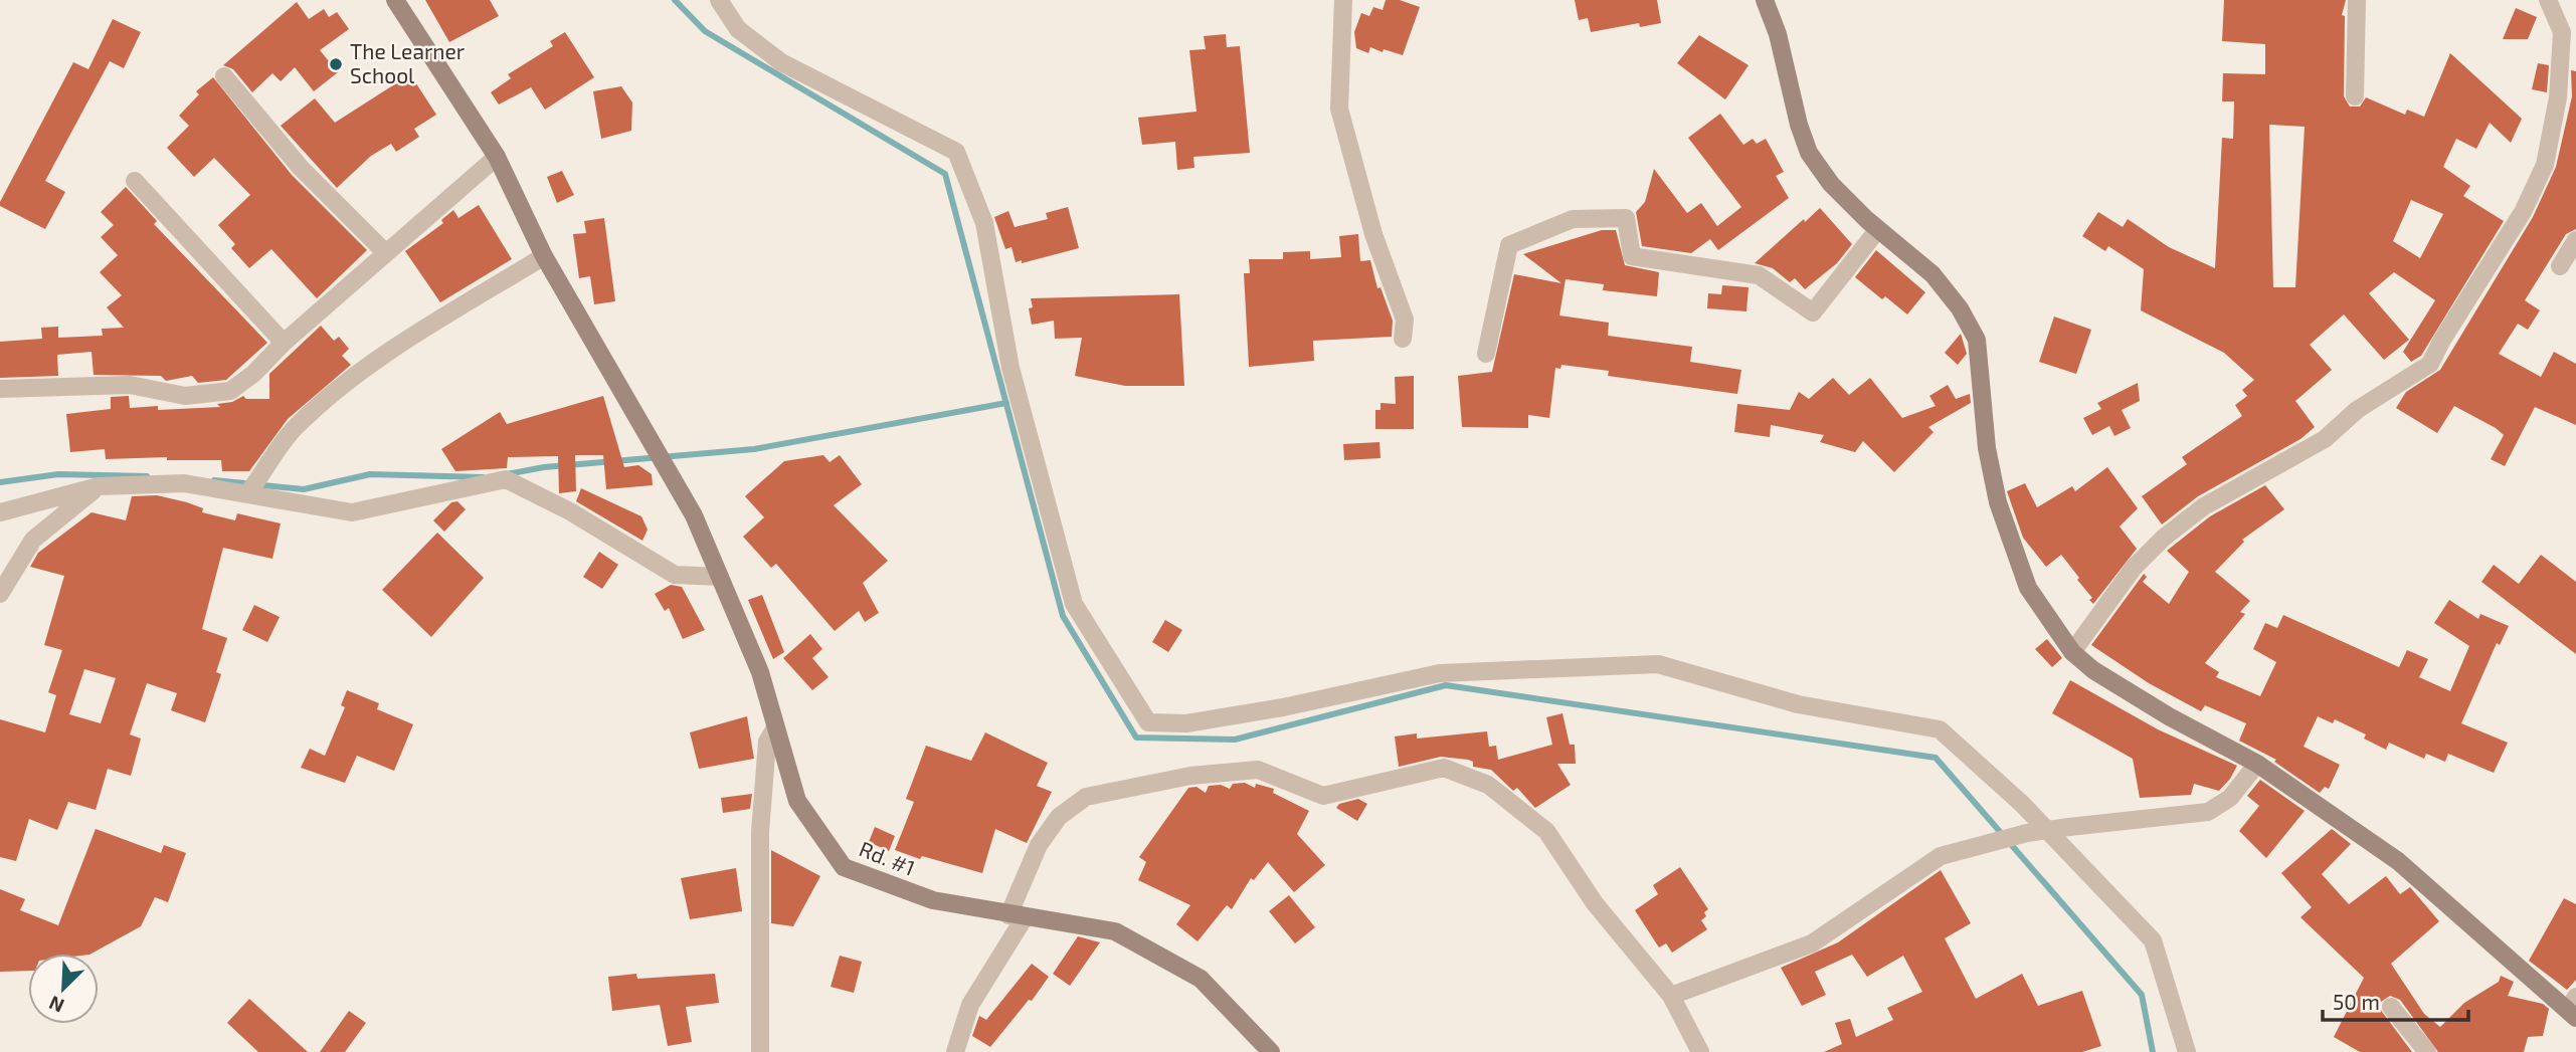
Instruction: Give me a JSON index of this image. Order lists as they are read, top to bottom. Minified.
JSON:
{"streets":{"main road":["Rd. #1"]},"places":["The Learner School"],"scale_bar":"50 m","north":"bottom left"}
